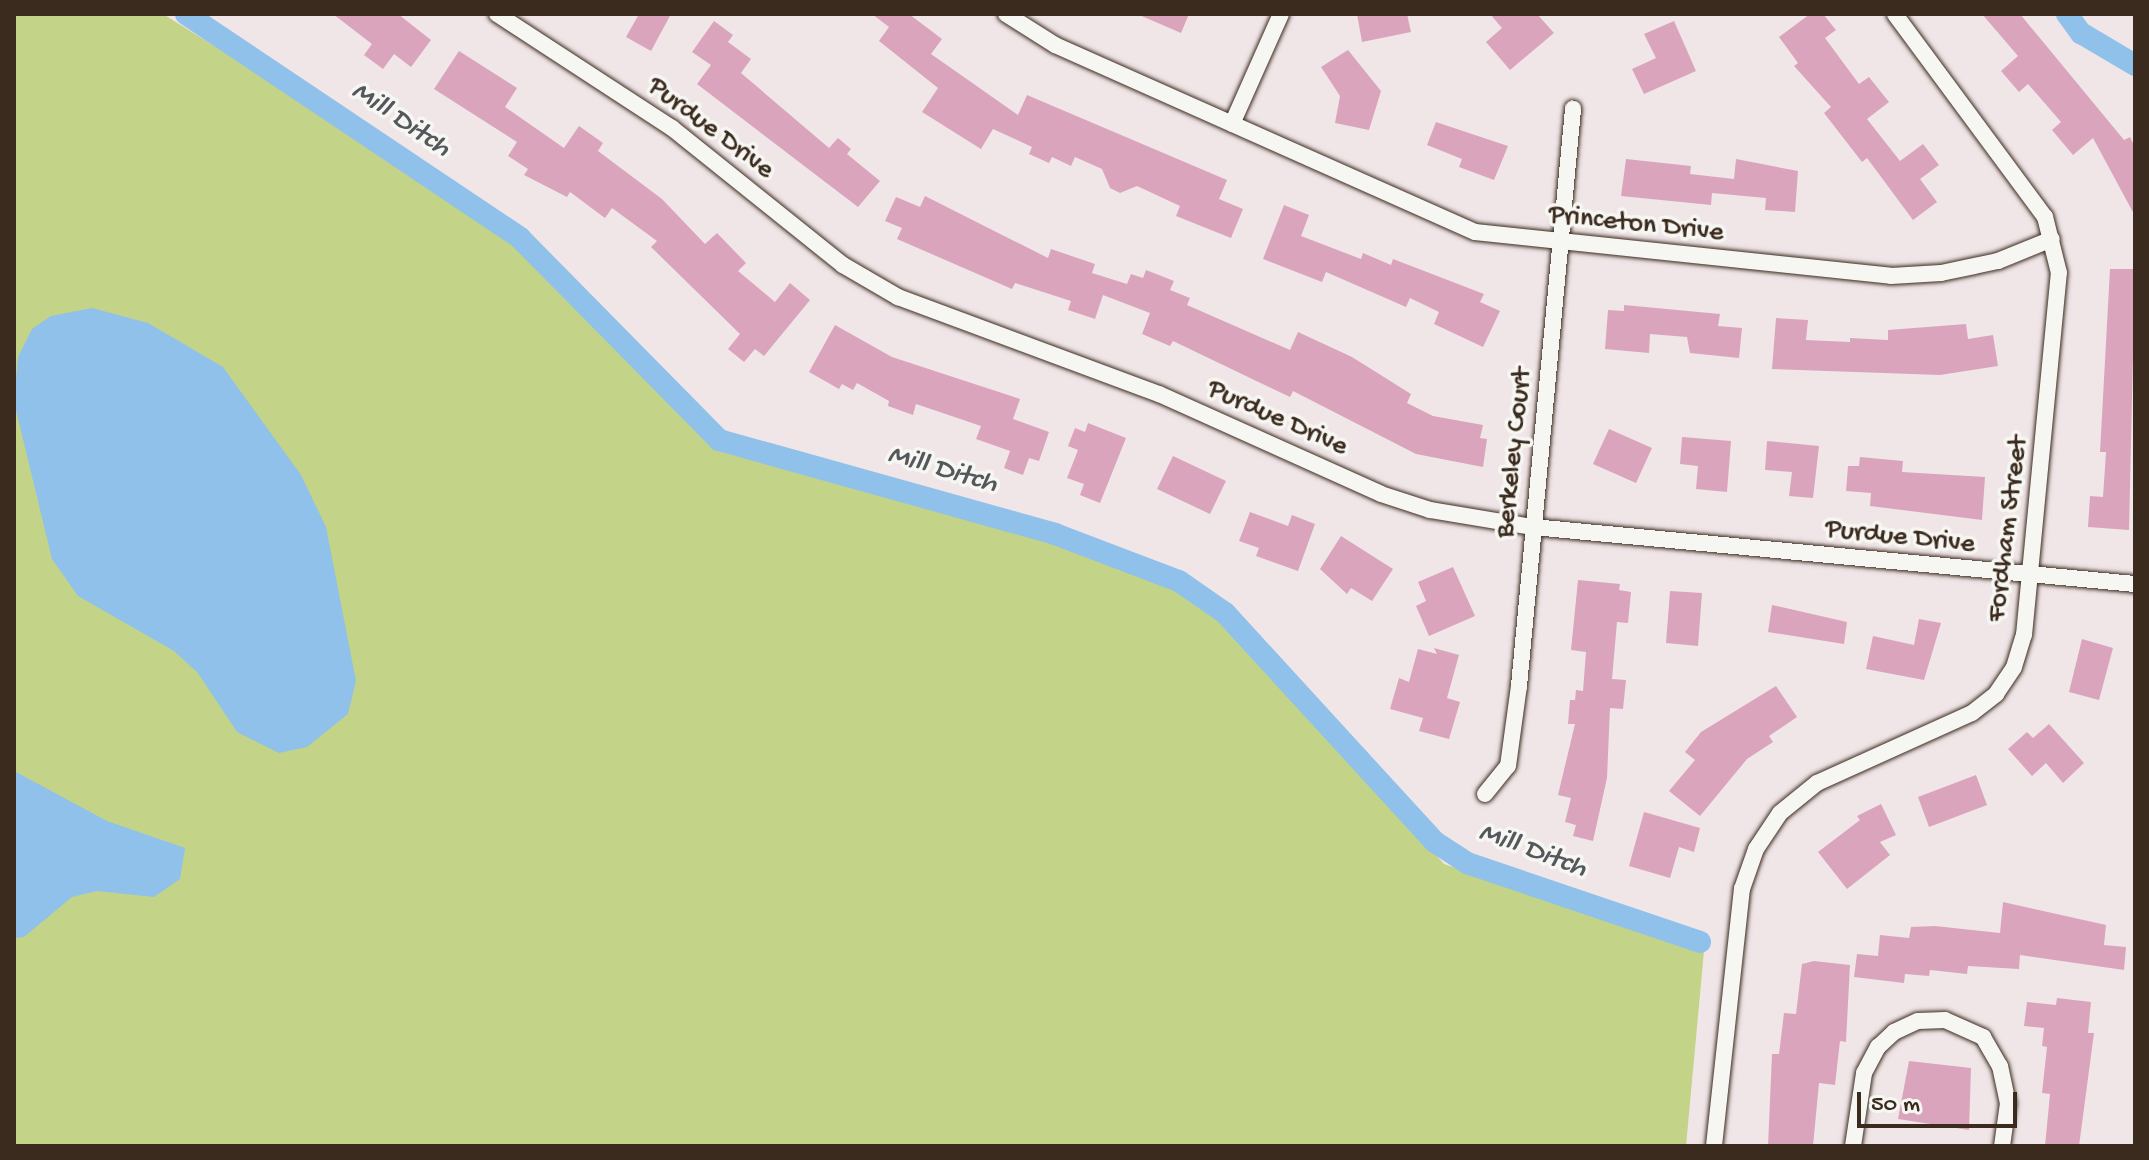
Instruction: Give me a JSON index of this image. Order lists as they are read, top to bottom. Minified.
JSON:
{"streets":{"street":["Purdue Drive","Princeton Drive","Berkeley Court","Fordham Street"]},"crossings":[["Purdue Drive","Berkeley Court"],["Purdue Drive","Fordham Street"],["Princeton Drive","Berkeley Court"],["Princeton Drive","Fordham Street"]],"water":["Mill Ditch"],"scale_bar":"50 m"}
